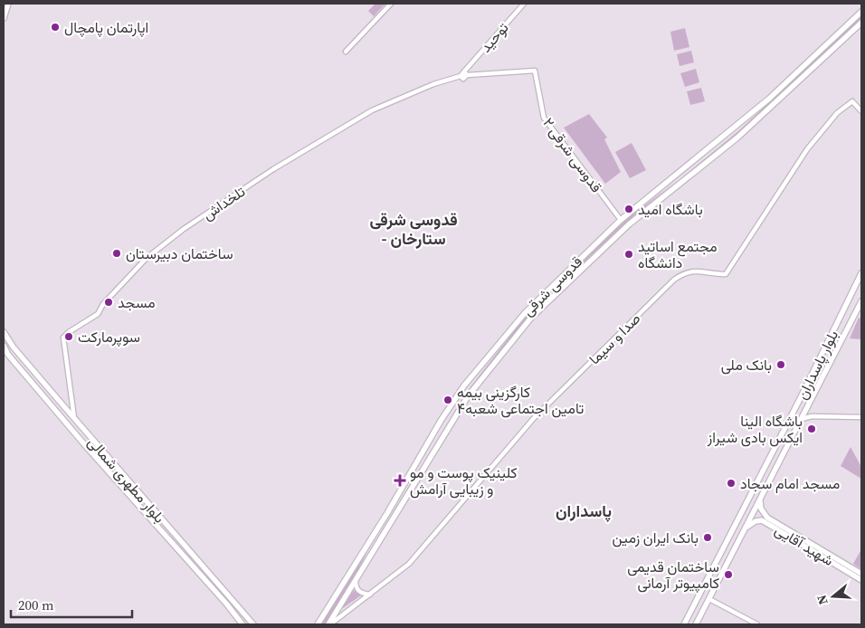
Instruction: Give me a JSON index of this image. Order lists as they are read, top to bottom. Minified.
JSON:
{"streets":{"main road":["قدوسی شرقی","بلوار پاسداران","بلوار مطهرى شمالى","شهید آقایی"],"street":["توحید","قدوسی شرقی ۲","تلخداش","صدا و سیما"]},"crossings":[["توحید","قدوسی شرقی ۲"],["توحید","تلخداش"],["قدوسی شرقی ۲","قدوسی شرقی"],["قدوسی شرقی","صدا و سیما"],["بلوار پاسداران","شهید آقایی"]],"districts":["قدوسی شرقی - ستارخان","پاسداران"],"places":{"other":["اپارتمان پامچال","باشگاه امید","ساختمان دبیرستان","مجتمع اساتید دانشگاه","مسجد","سوپرمارکت","بانک ملی","کارگزینی بیمه تامین اجتماعی شعبه۴","باشگاه الینا ایکس بادی شیراز","مسجد امام سجاد","بانک ایران زمین","ساختمان قدیمی کامپیوتر آرمانی"],"health":["کلینیک پوست و مو و زیبایی آرامش"]},"scale_bar":"200 m","north":"left"}
